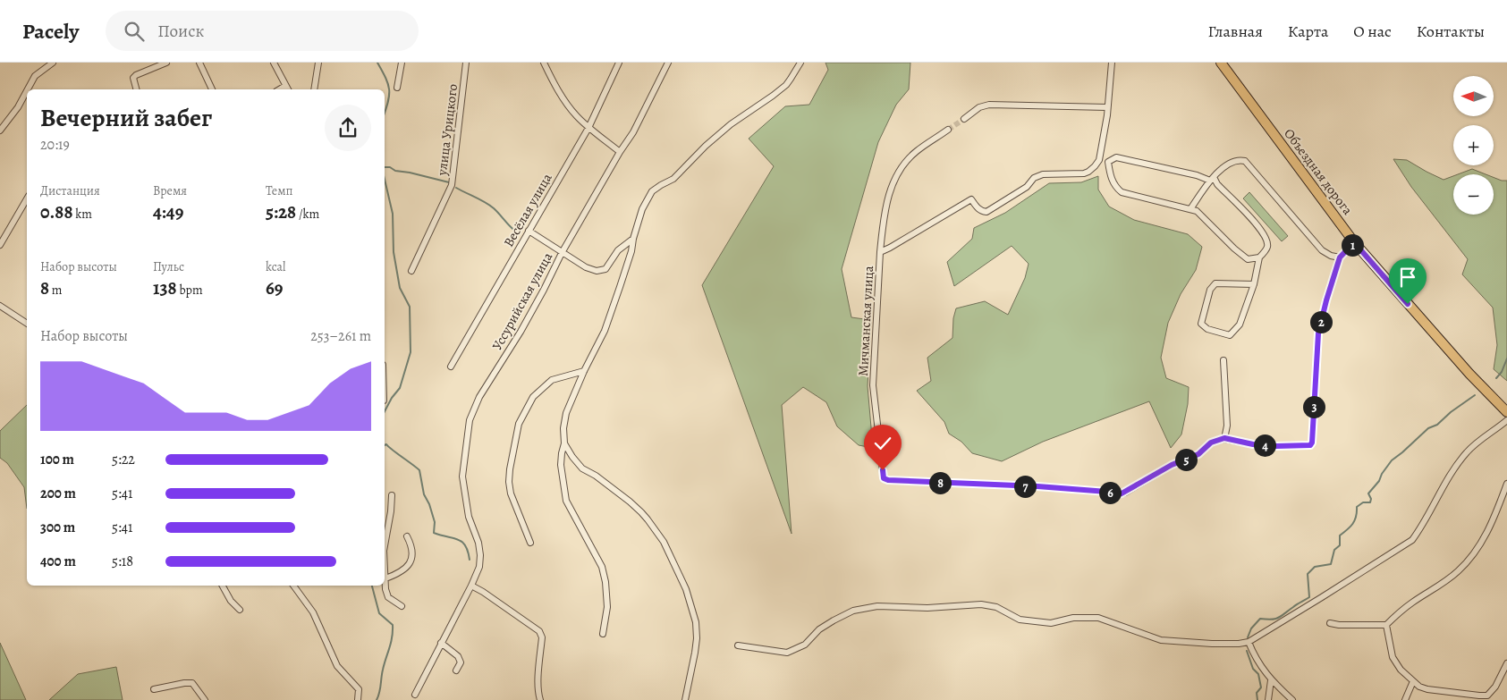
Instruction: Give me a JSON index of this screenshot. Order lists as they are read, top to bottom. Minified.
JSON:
{"streets":{"main road":["Объездная дорога"],"street":["улица Урицкого","Весёлая улица","Уссурийская улица","Мичманская улица"]},"north":"left","page":{"header":"Pacely","search":"Поиск","nav":["Главная","Карта","О нас","Контакты"],"map_buttons":["+","−"],"heading":["Вечерний забег","20:19"],"stats":[["Дистанция","0.88 km"],["Время","4:49"],["Темп","5:28 /km"],["Набор высоты","8 m"],["Пульс","138 bpm"],["kcal","69"]],"pins":["1","2","3","4","5","8","7","6"],"chart":["Набор высоты","253–261 m"],"list":[{"name":"100 m","note":"5:22"},{"name":"200 m","note":"5:41"},{"name":"300 m","note":"5:41"},{"name":"400 m","note":"5:18"}]}}
